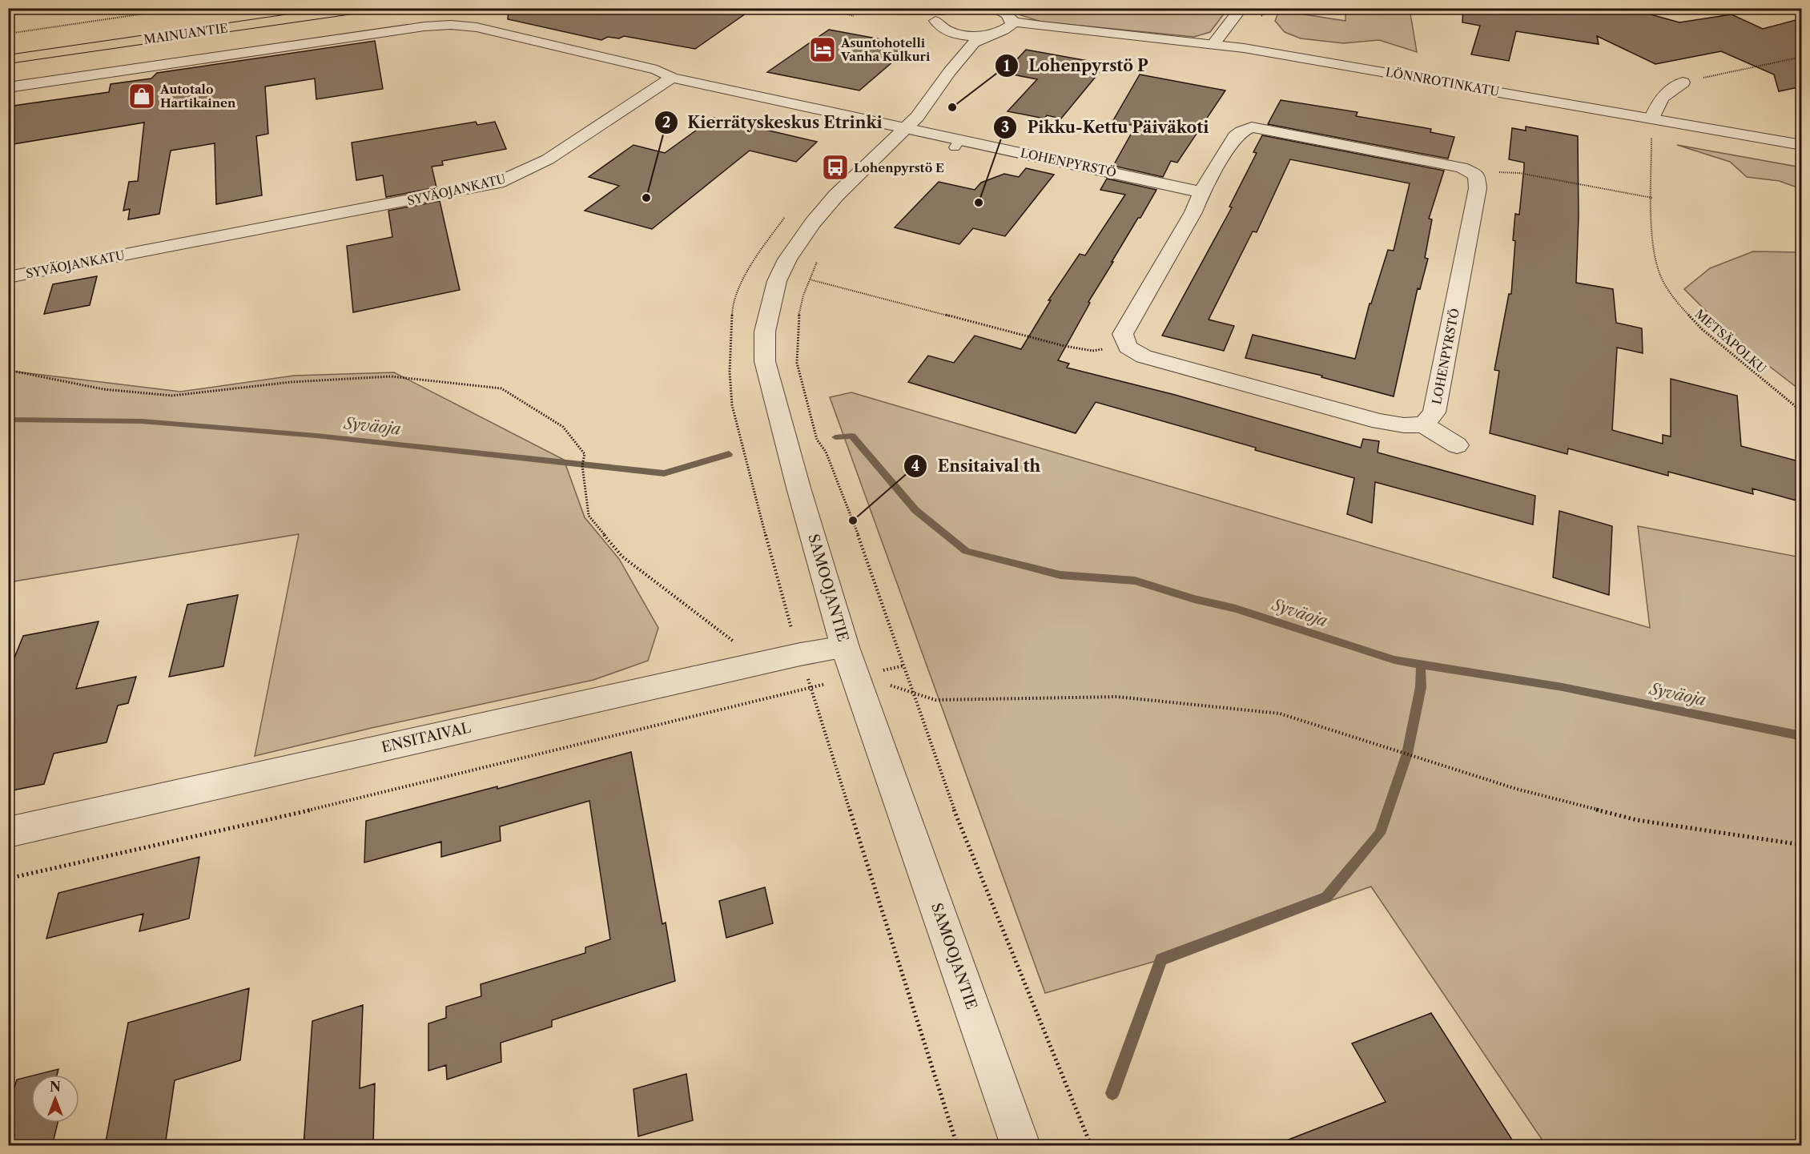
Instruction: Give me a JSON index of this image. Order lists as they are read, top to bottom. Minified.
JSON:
{"streets":{"highway":["MAINUANTIE"],"street":["LÖNNROTINKATU","LOHENPYRSTÖ","SYVÄOJANKATU","SAMOOJANTIE","ENSITAIVAL"],"path":["METSÄPOLKU"]},"crossings":[["LÖNNROTINKATU","METSÄPOLKU"],["LÖNNROTINKATU","SAMOOJANTIE"],["LOHENPYRSTÖ","SAMOOJANTIE"],["SAMOOJANTIE","ENSITAIVAL"]],"water":["Syväoja"],"places":{"hotel":["Asuntohotelli Vanha Kulkuri"],"shop":["Autotalo Hartikainen"],"other":["Lohenpyrstö P","Kierrätyskeskus Etrinki","Pikku-Kettu Päiväkoti","Ensitaival th"],"bus stop":["Lohenpyrstö E"]},"north":"top"}
